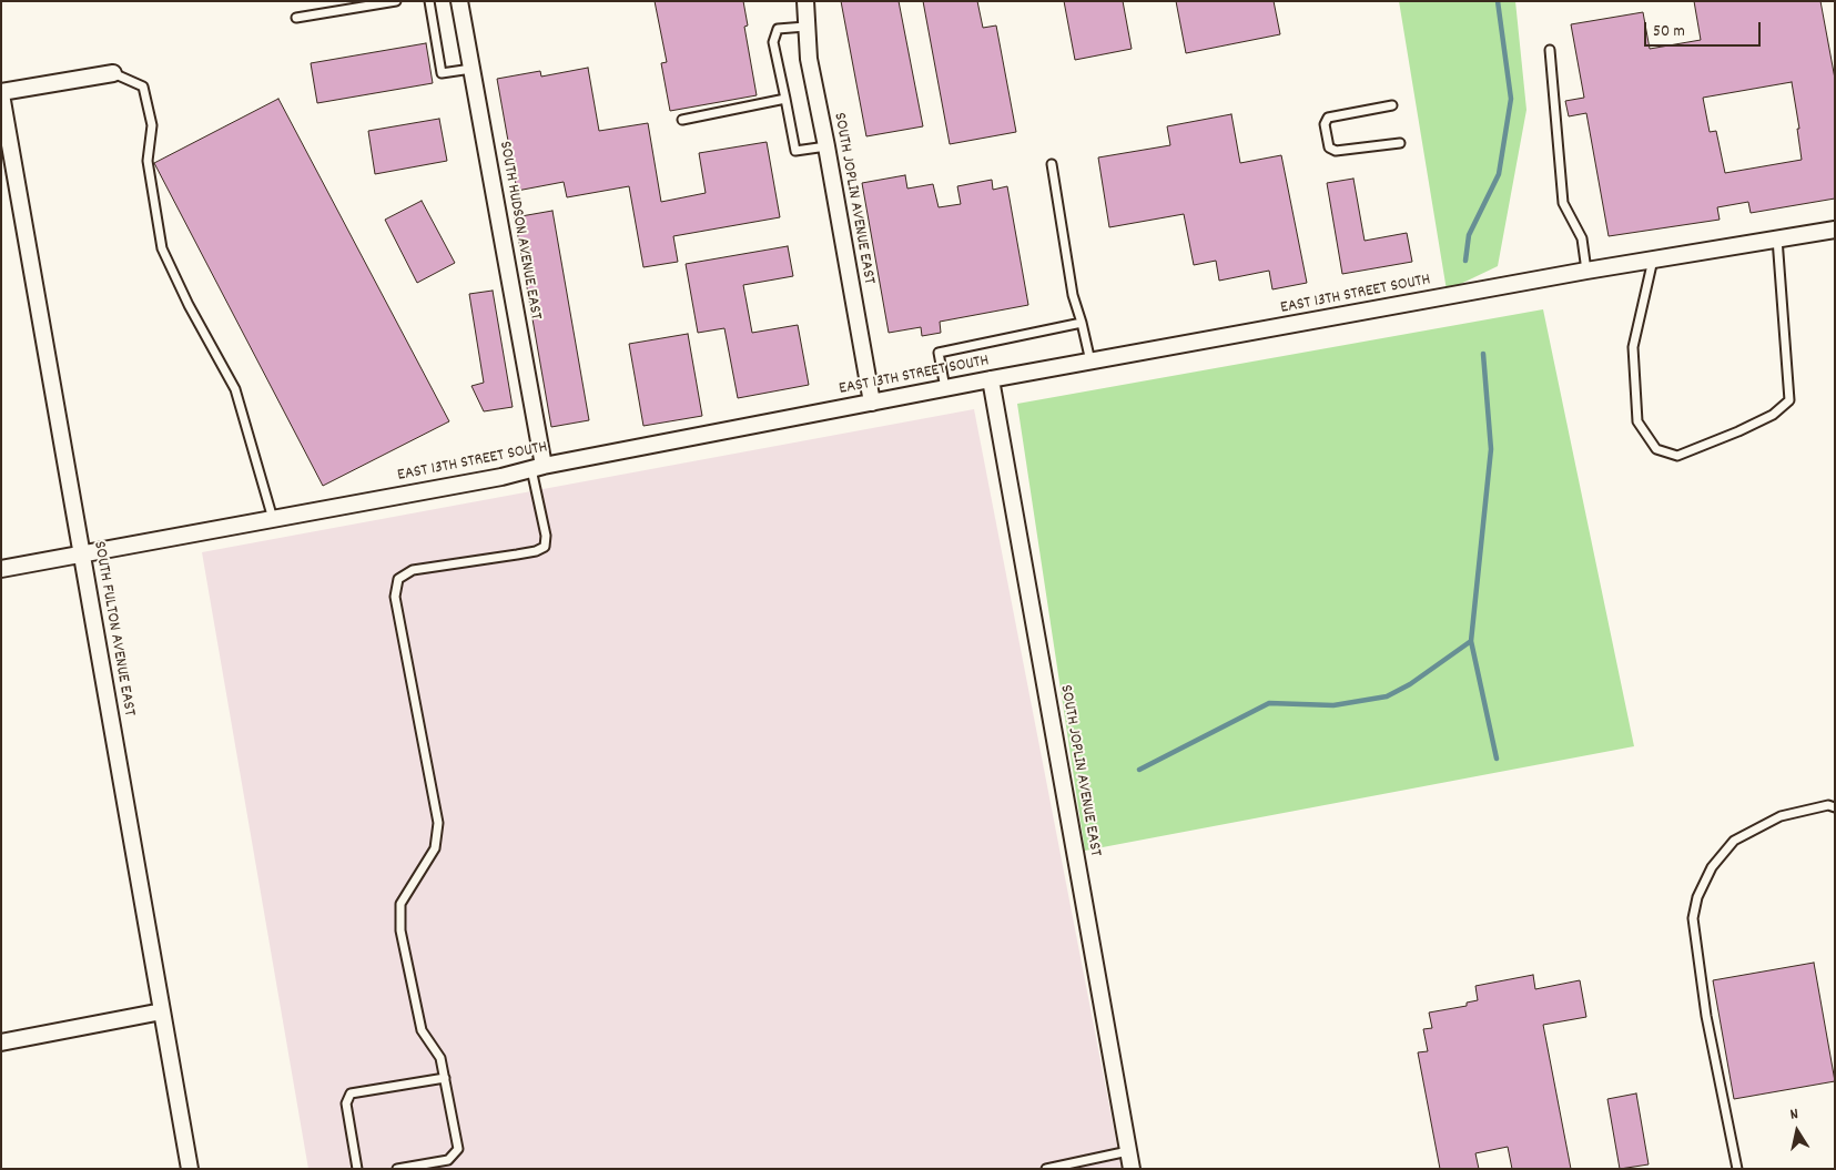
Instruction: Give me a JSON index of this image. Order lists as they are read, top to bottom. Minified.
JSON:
{"streets":{"street":["SOUTH JOPLIN AVENUE EAST","SOUTH HUDSON AVENUE EAST","EAST 13TH STREET SOUTH","SOUTH FULTON AVENUE EAST"]},"crossings":[["SOUTH JOPLIN AVENUE EAST","EAST 13TH STREET SOUTH"],["SOUTH HUDSON AVENUE EAST","EAST 13TH STREET SOUTH"],["EAST 13TH STREET SOUTH","SOUTH FULTON AVENUE EAST"]],"scale_bar":"50 m","north":"top"}
